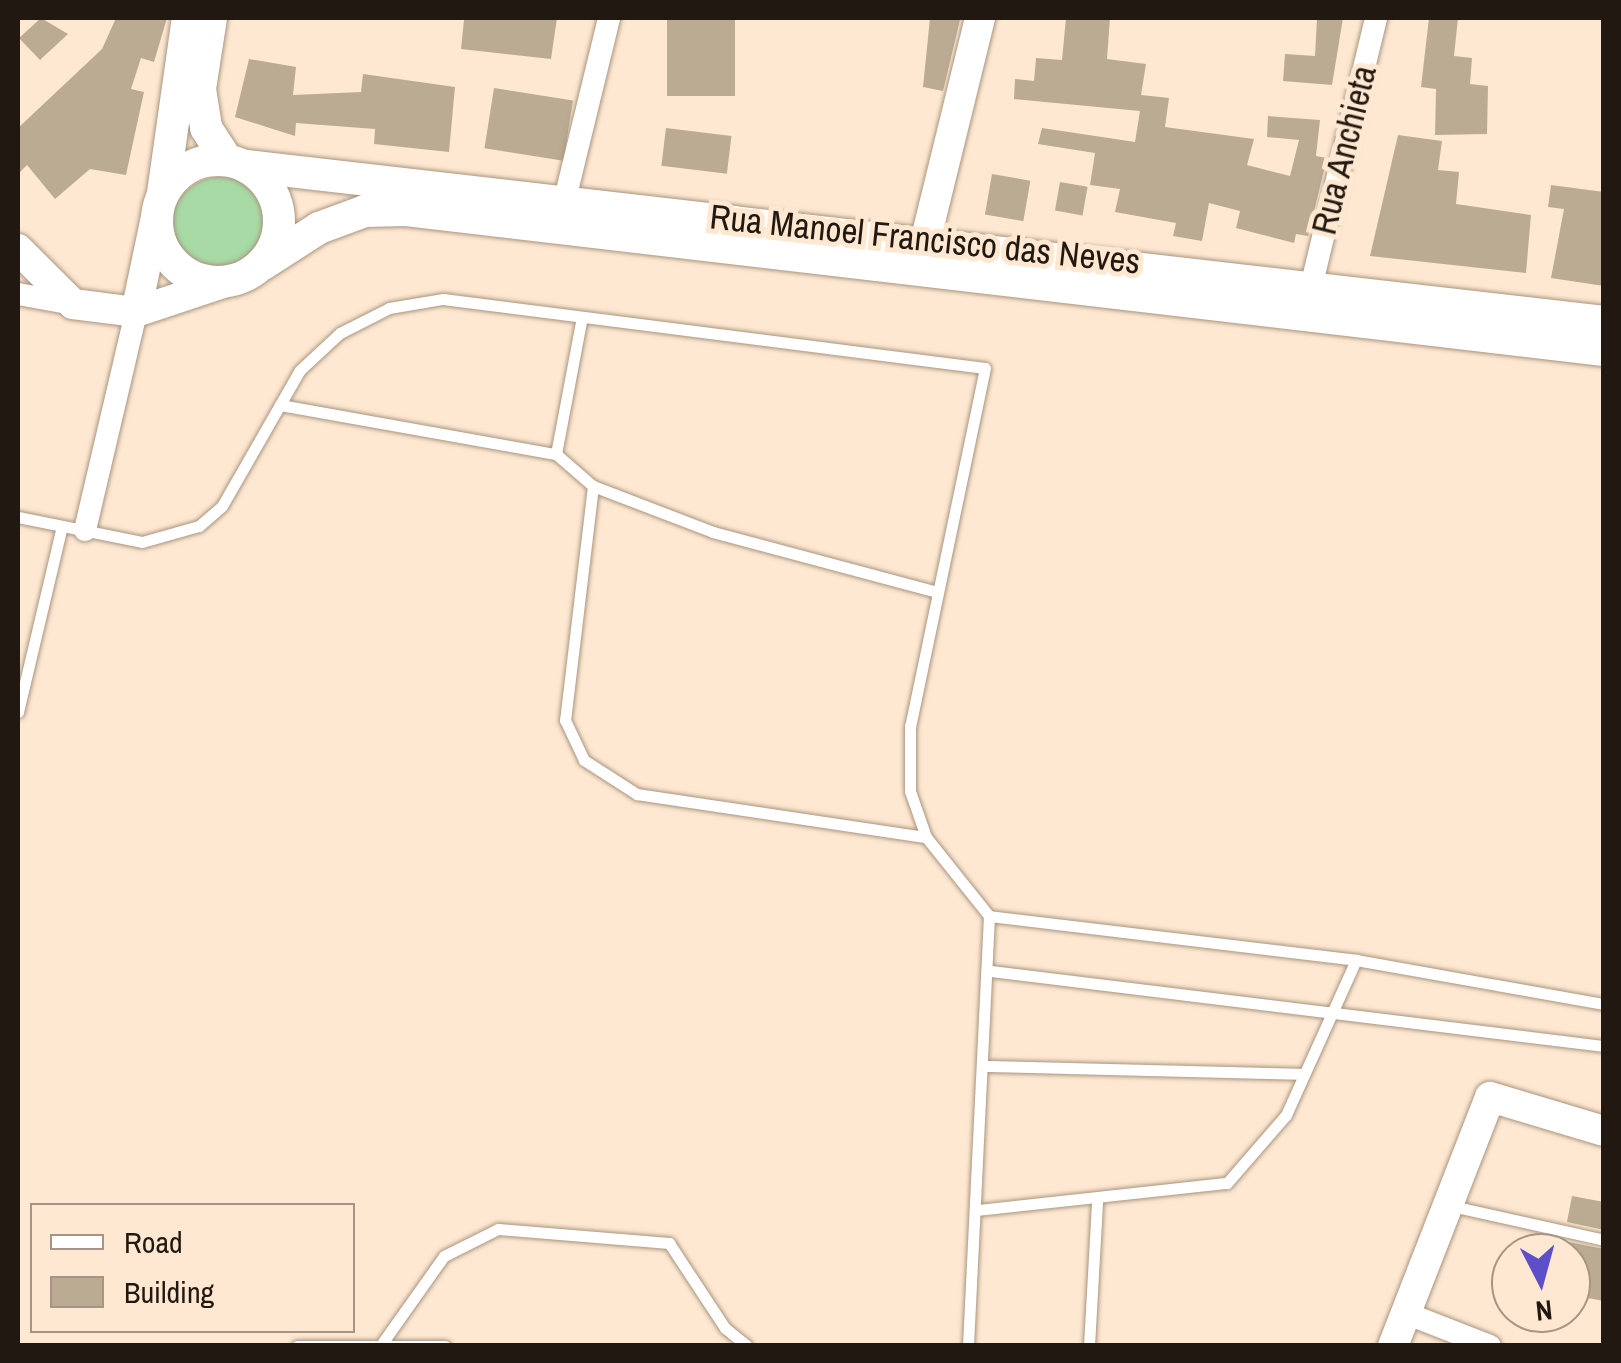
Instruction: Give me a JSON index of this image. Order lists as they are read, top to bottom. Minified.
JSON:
{"streets":{"main road":["Rua Manoel Francisco das Neves"],"street":["Rua Anchieta"]},"crossings":[["Rua Anchieta","Rua Manoel Francisco das Neves"]],"legend":["Road","Building"],"north":"bottom"}
